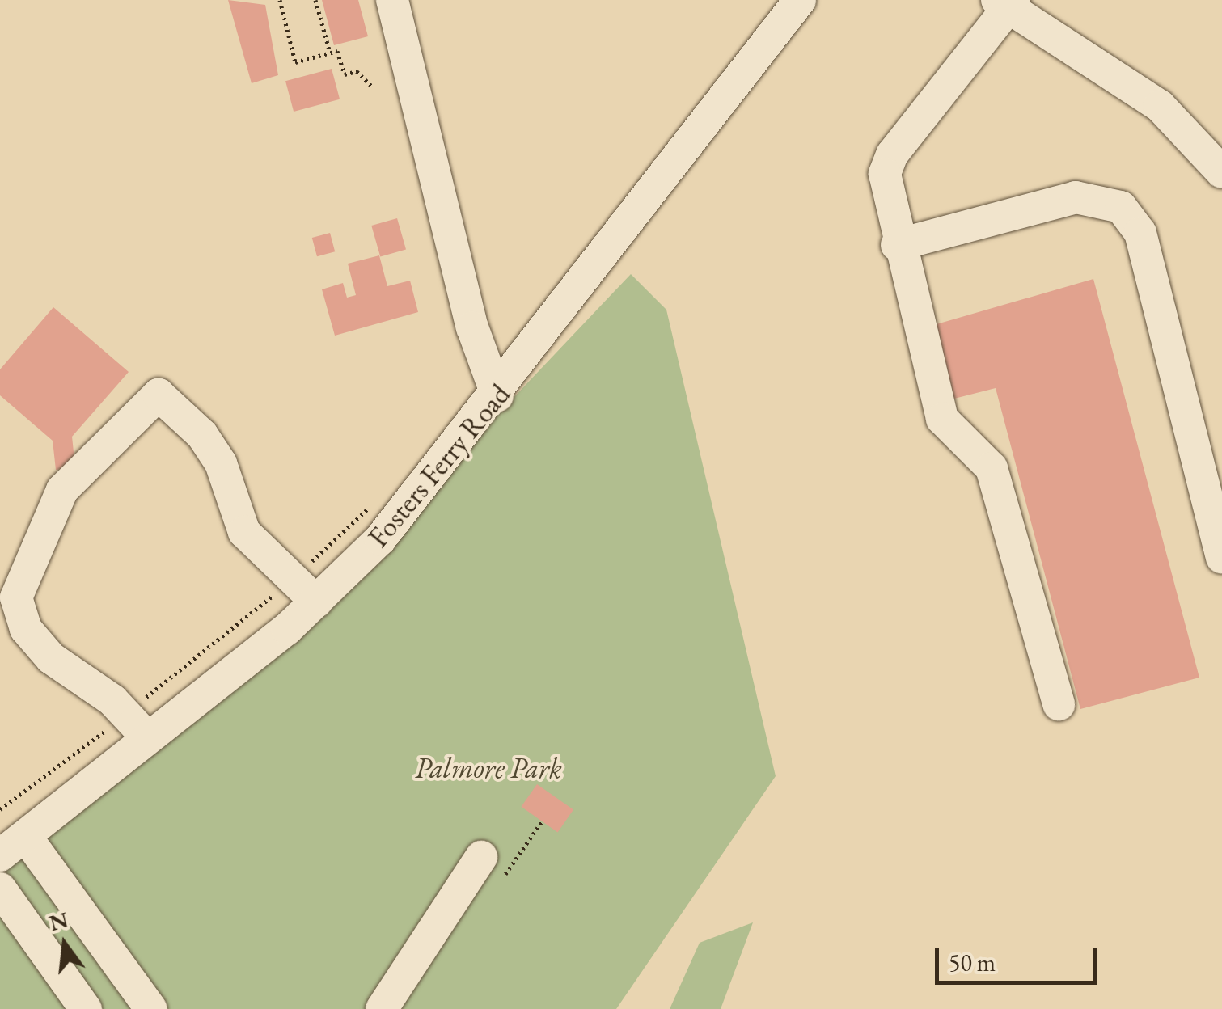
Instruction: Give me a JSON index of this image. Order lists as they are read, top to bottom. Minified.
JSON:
{"streets":{"street":["Fosters Ferry Road"]},"parks":["Palmore Park"],"scale_bar":"50 m","north":"top"}
